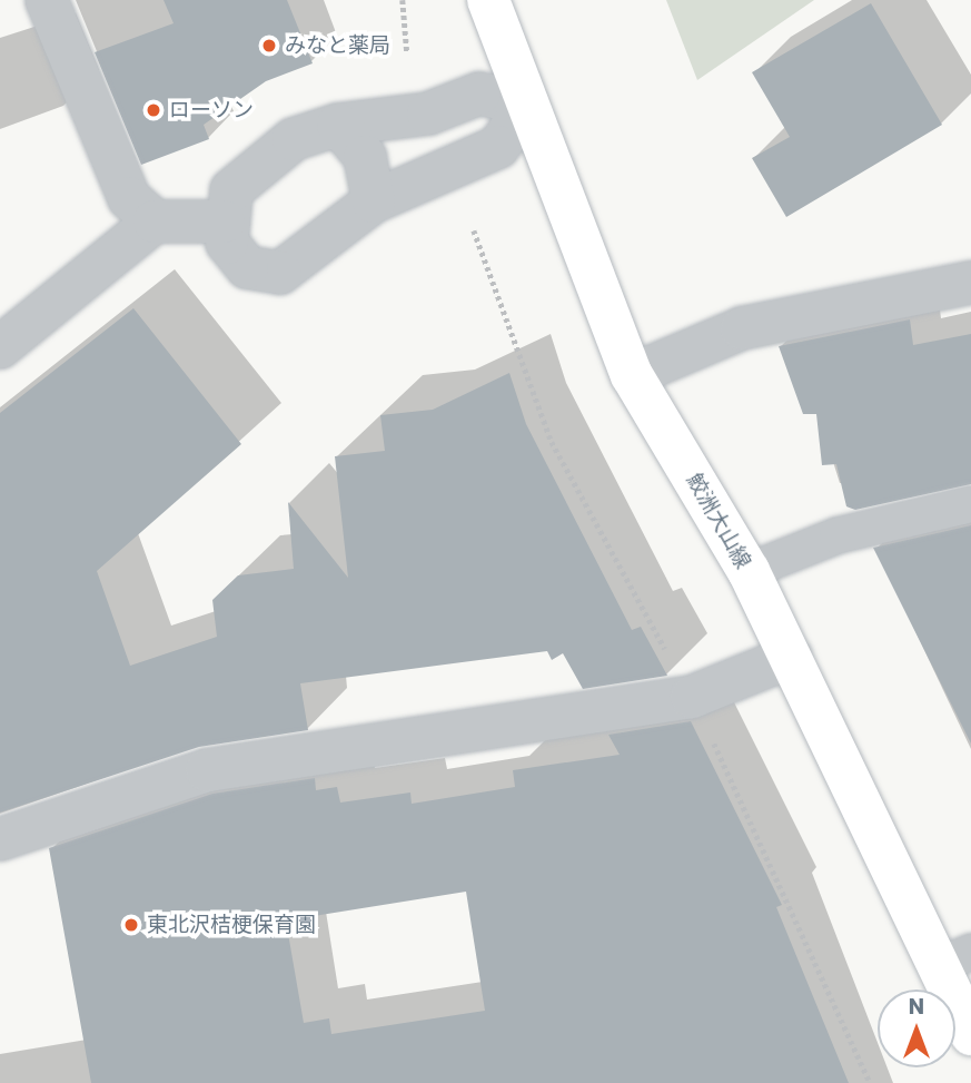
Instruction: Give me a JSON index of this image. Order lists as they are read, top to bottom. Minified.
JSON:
{"streets":{"main road":["鮫洲大山線"]},"places":["みなと薬局","ローソン","東北沢桔梗保育園"],"north":"top"}
